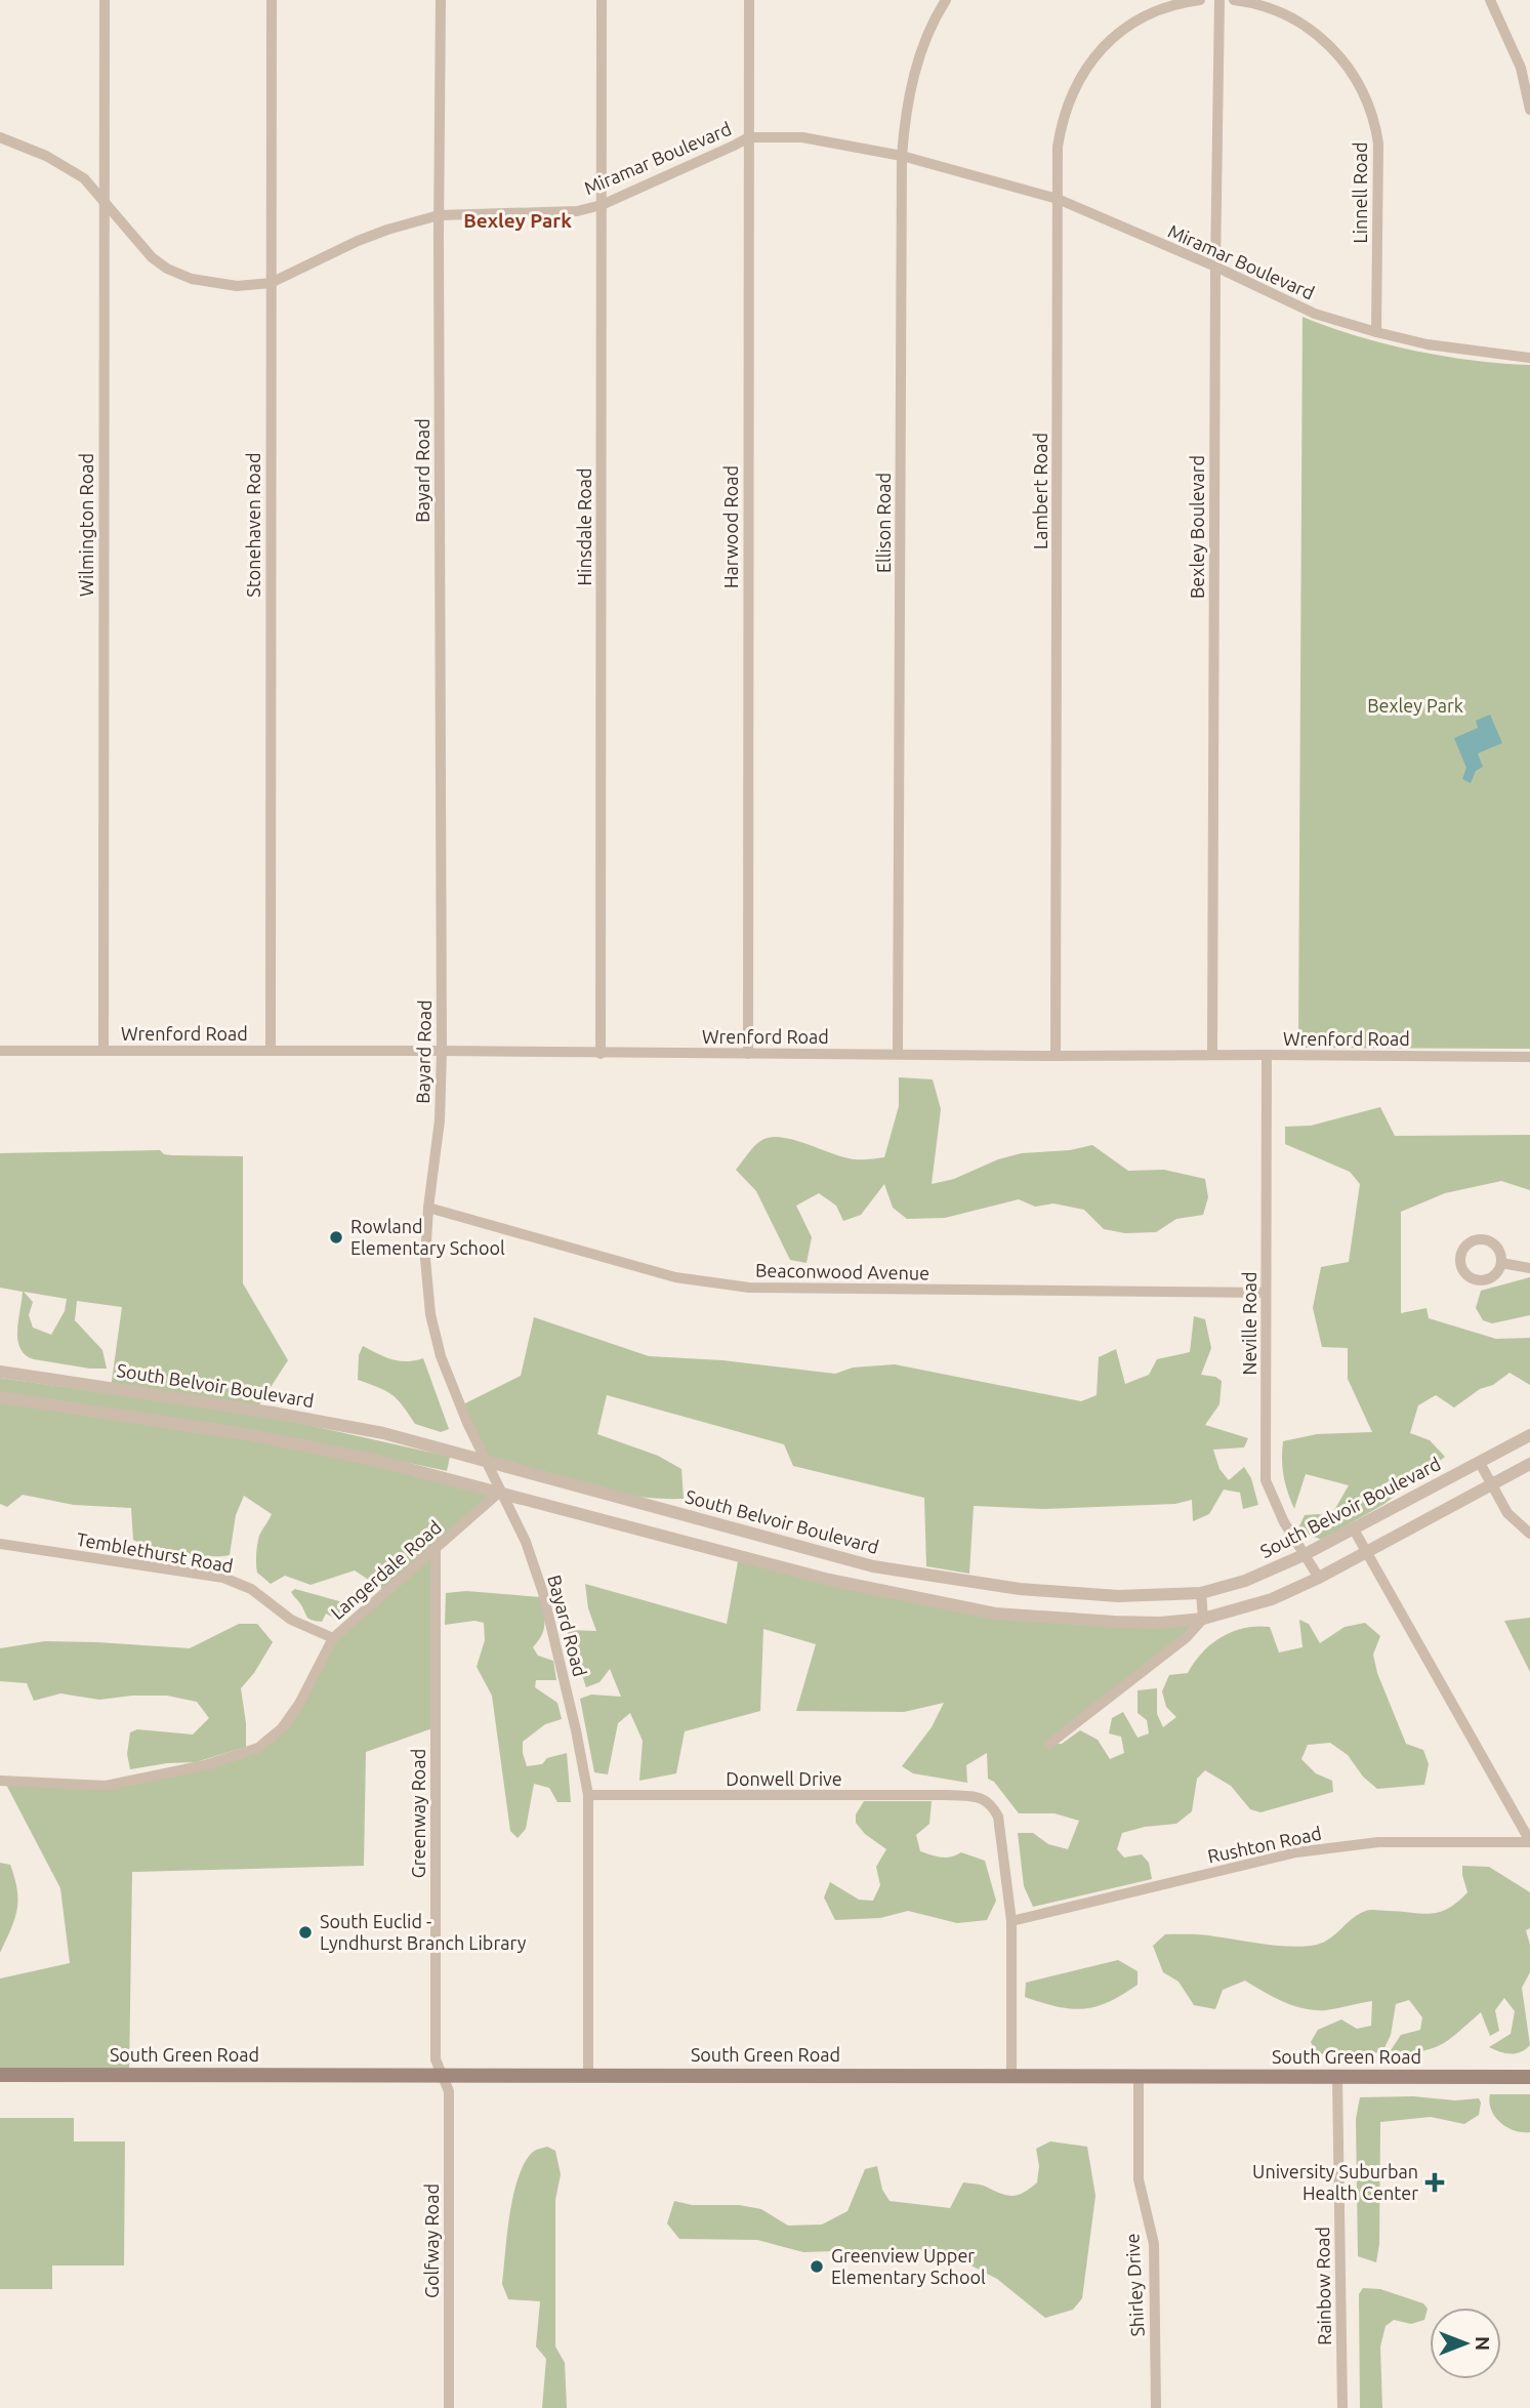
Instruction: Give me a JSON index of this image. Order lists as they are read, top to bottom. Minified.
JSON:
{"streets":{"main road":["South Green Road"],"street":["Miramar Boulevard","Linnell Road","Bayard Road","Lambert Road","Ellison Road","Wilmington Road","Stonehaven Road","Hinsdale Road","Harwood Road","Bexley Boulevard","Wrenford Road","Beaconwood Avenue","Neville Road","South Belvoir Boulevard","Temblethurst Road","Langerdale Road","Donwell Drive","Greenway Road","Rushton Road","Golfway Road","Shirley Drive","Rainbow Road"]},"crossings":[["Miramar Boulevard","Linnell Road"],["Miramar Boulevard","Bayard Road"],["Miramar Boulevard","Lambert Road"],["Miramar Boulevard","Ellison Road"],["Miramar Boulevard","Wilmington Road"],["Miramar Boulevard","Stonehaven Road"],["Miramar Boulevard","Hinsdale Road"],["Miramar Boulevard","Harwood Road"],["Miramar Boulevard","Bexley Boulevard"],["Bayard Road","Wrenford Road"],["Bayard Road","Beaconwood Avenue"],["Bayard Road","South Belvoir Boulevard"],["Bayard Road","Langerdale Road"],["Bayard Road","Donwell Drive"],["Bayard Road","South Green Road"],["Lambert Road","Wrenford Road"],["Ellison Road","Wrenford Road"],["Wilmington Road","Wrenford Road"],["Stonehaven Road","Wrenford Road"],["Hinsdale Road","Wrenford Road"],["Harwood Road","Wrenford Road"],["Bexley Boulevard","Wrenford Road"],["Wrenford Road","Neville Road"],["Beaconwood Avenue","Neville Road"],["Neville Road","South Belvoir Boulevard"],["Temblethurst Road","Langerdale Road"],["Langerdale Road","Greenway Road"],["Donwell Drive","Rushton Road"],["Greenway Road","South Green Road"],["Greenway Road","Golfway Road"],["South Green Road","Golfway Road"],["South Green Road","Shirley Drive"],["South Green Road","Rainbow Road"]],"districts":["Bexley Park"],"parks":["Bexley Park"],"places":{"other":["Rowland Elementary School","South Euclid - Lyndhurst Branch Library","Greenview Upper Elementary School"],"health":["University Suburban Health Center"]},"north":"right"}
